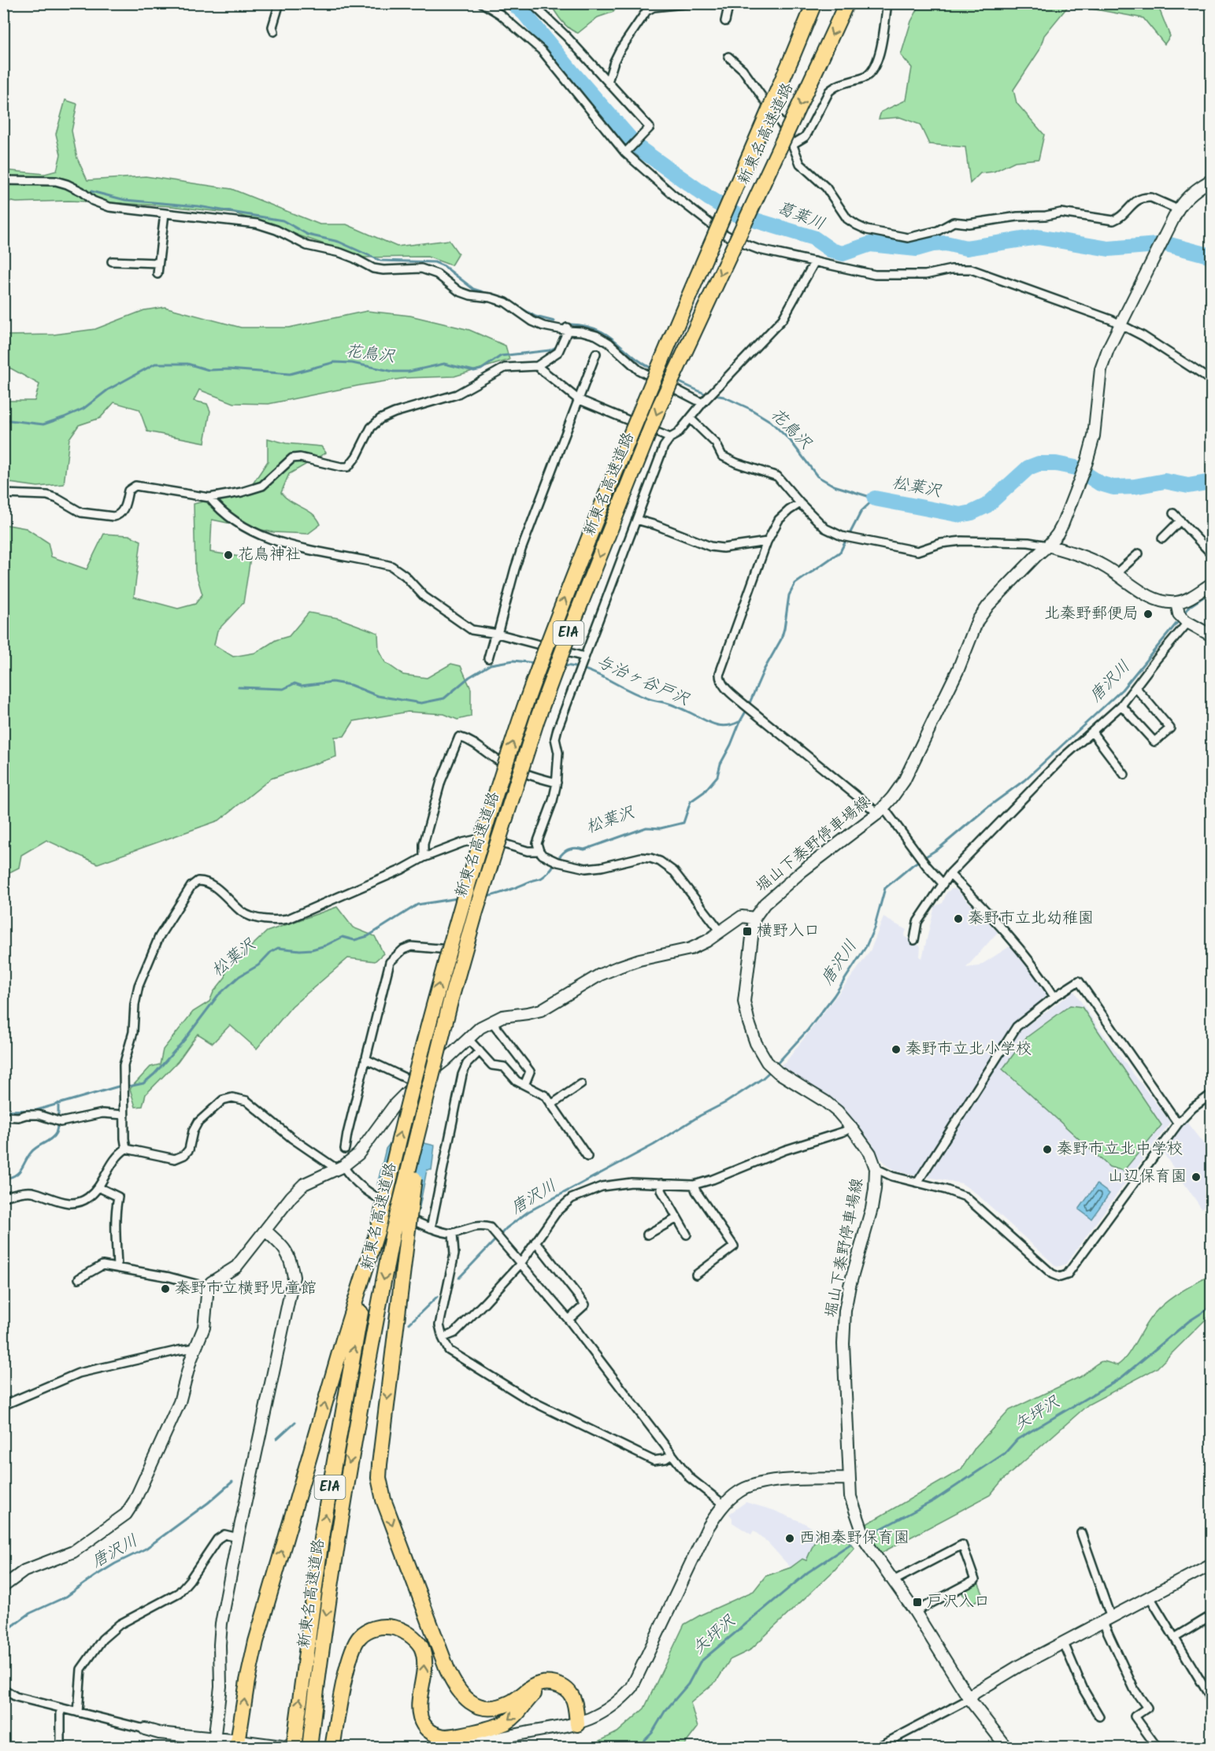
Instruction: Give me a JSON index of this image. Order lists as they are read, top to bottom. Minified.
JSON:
{"streets":{"highway":["新東名高速道路","E1A"],"street":["堀山下秦野停車場線"]},"water":["葛葉川","花鳥沢","松葉沢","与治ヶ谷戸沢","唐沢川","矢坪沢"],"places":{"other":["花鳥神社","北秦野郵便局","秦野市立北幼稚園","秦野市立北小学校","秦野市立北中学校","山辺保育園","秦野市立横野児童館","西湘秦野保育園"],"transit":["横野入口","戸沢入口"]}}
